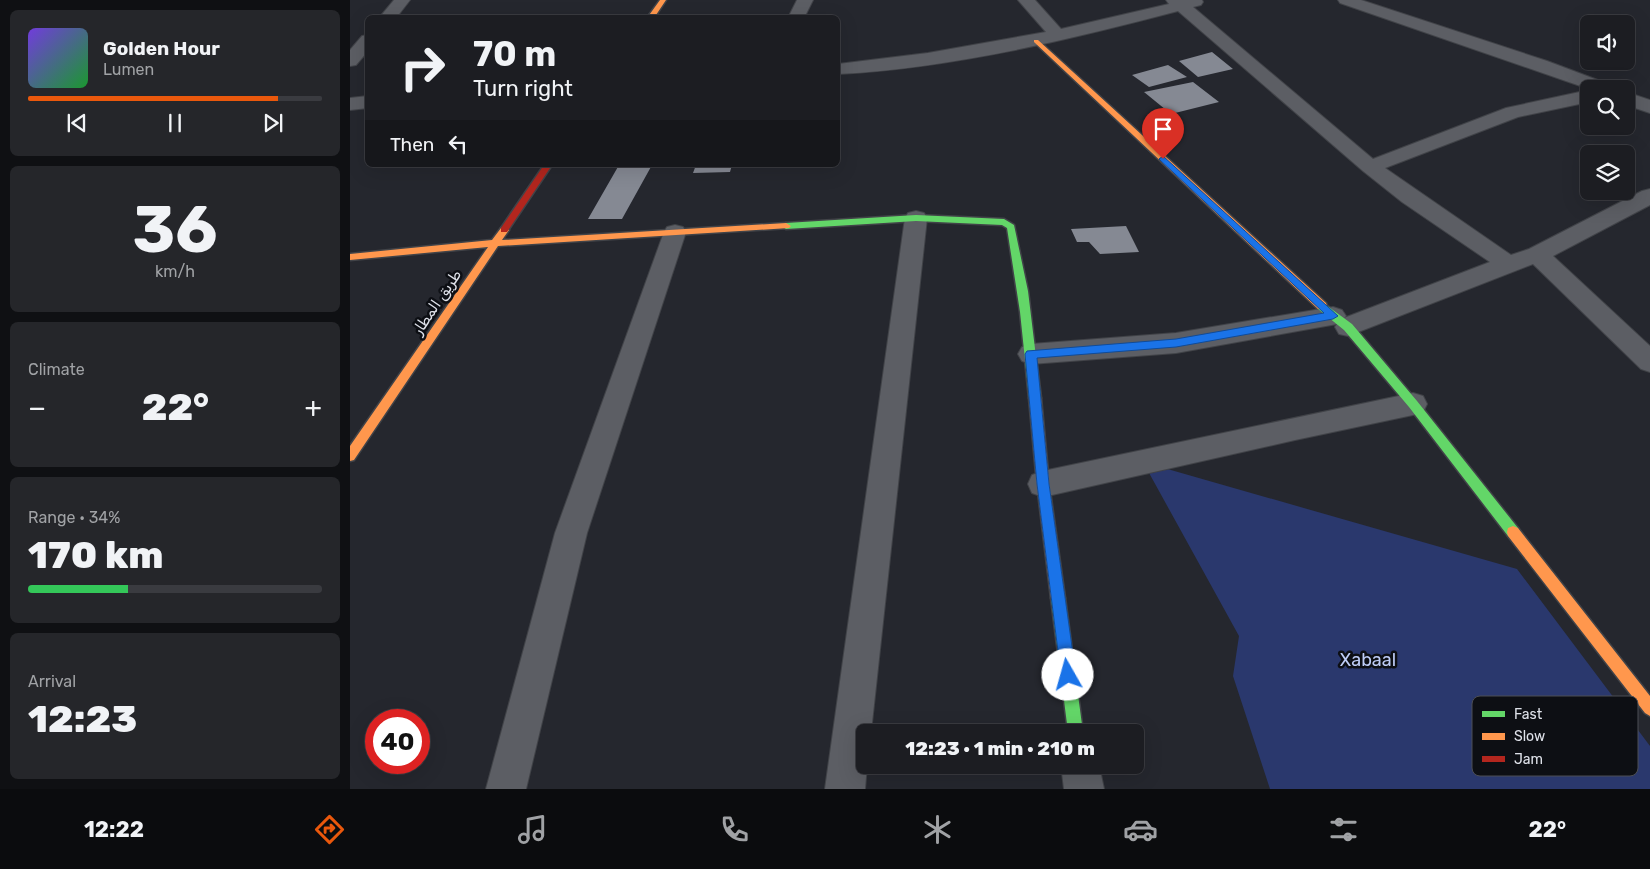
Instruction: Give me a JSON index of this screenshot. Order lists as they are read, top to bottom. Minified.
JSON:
{"streets":{"street":["طريق المطار"]},"parks":["Xabaal"],"legend":["Fast","Slow","Jam"],"page":{"turn":["70 m","Turn right"],"song":["Golden Hour","Lumen"],"then":"Then","tile":[["36","km/h"],"Climate",["Range · 34%","170 km"],["Arrival","12:23"]],"heat":["−","22°","+"],"limit":"40","trip":"12:23 · 1 min · 210 m","tabs":["12:22","22°"]}}
